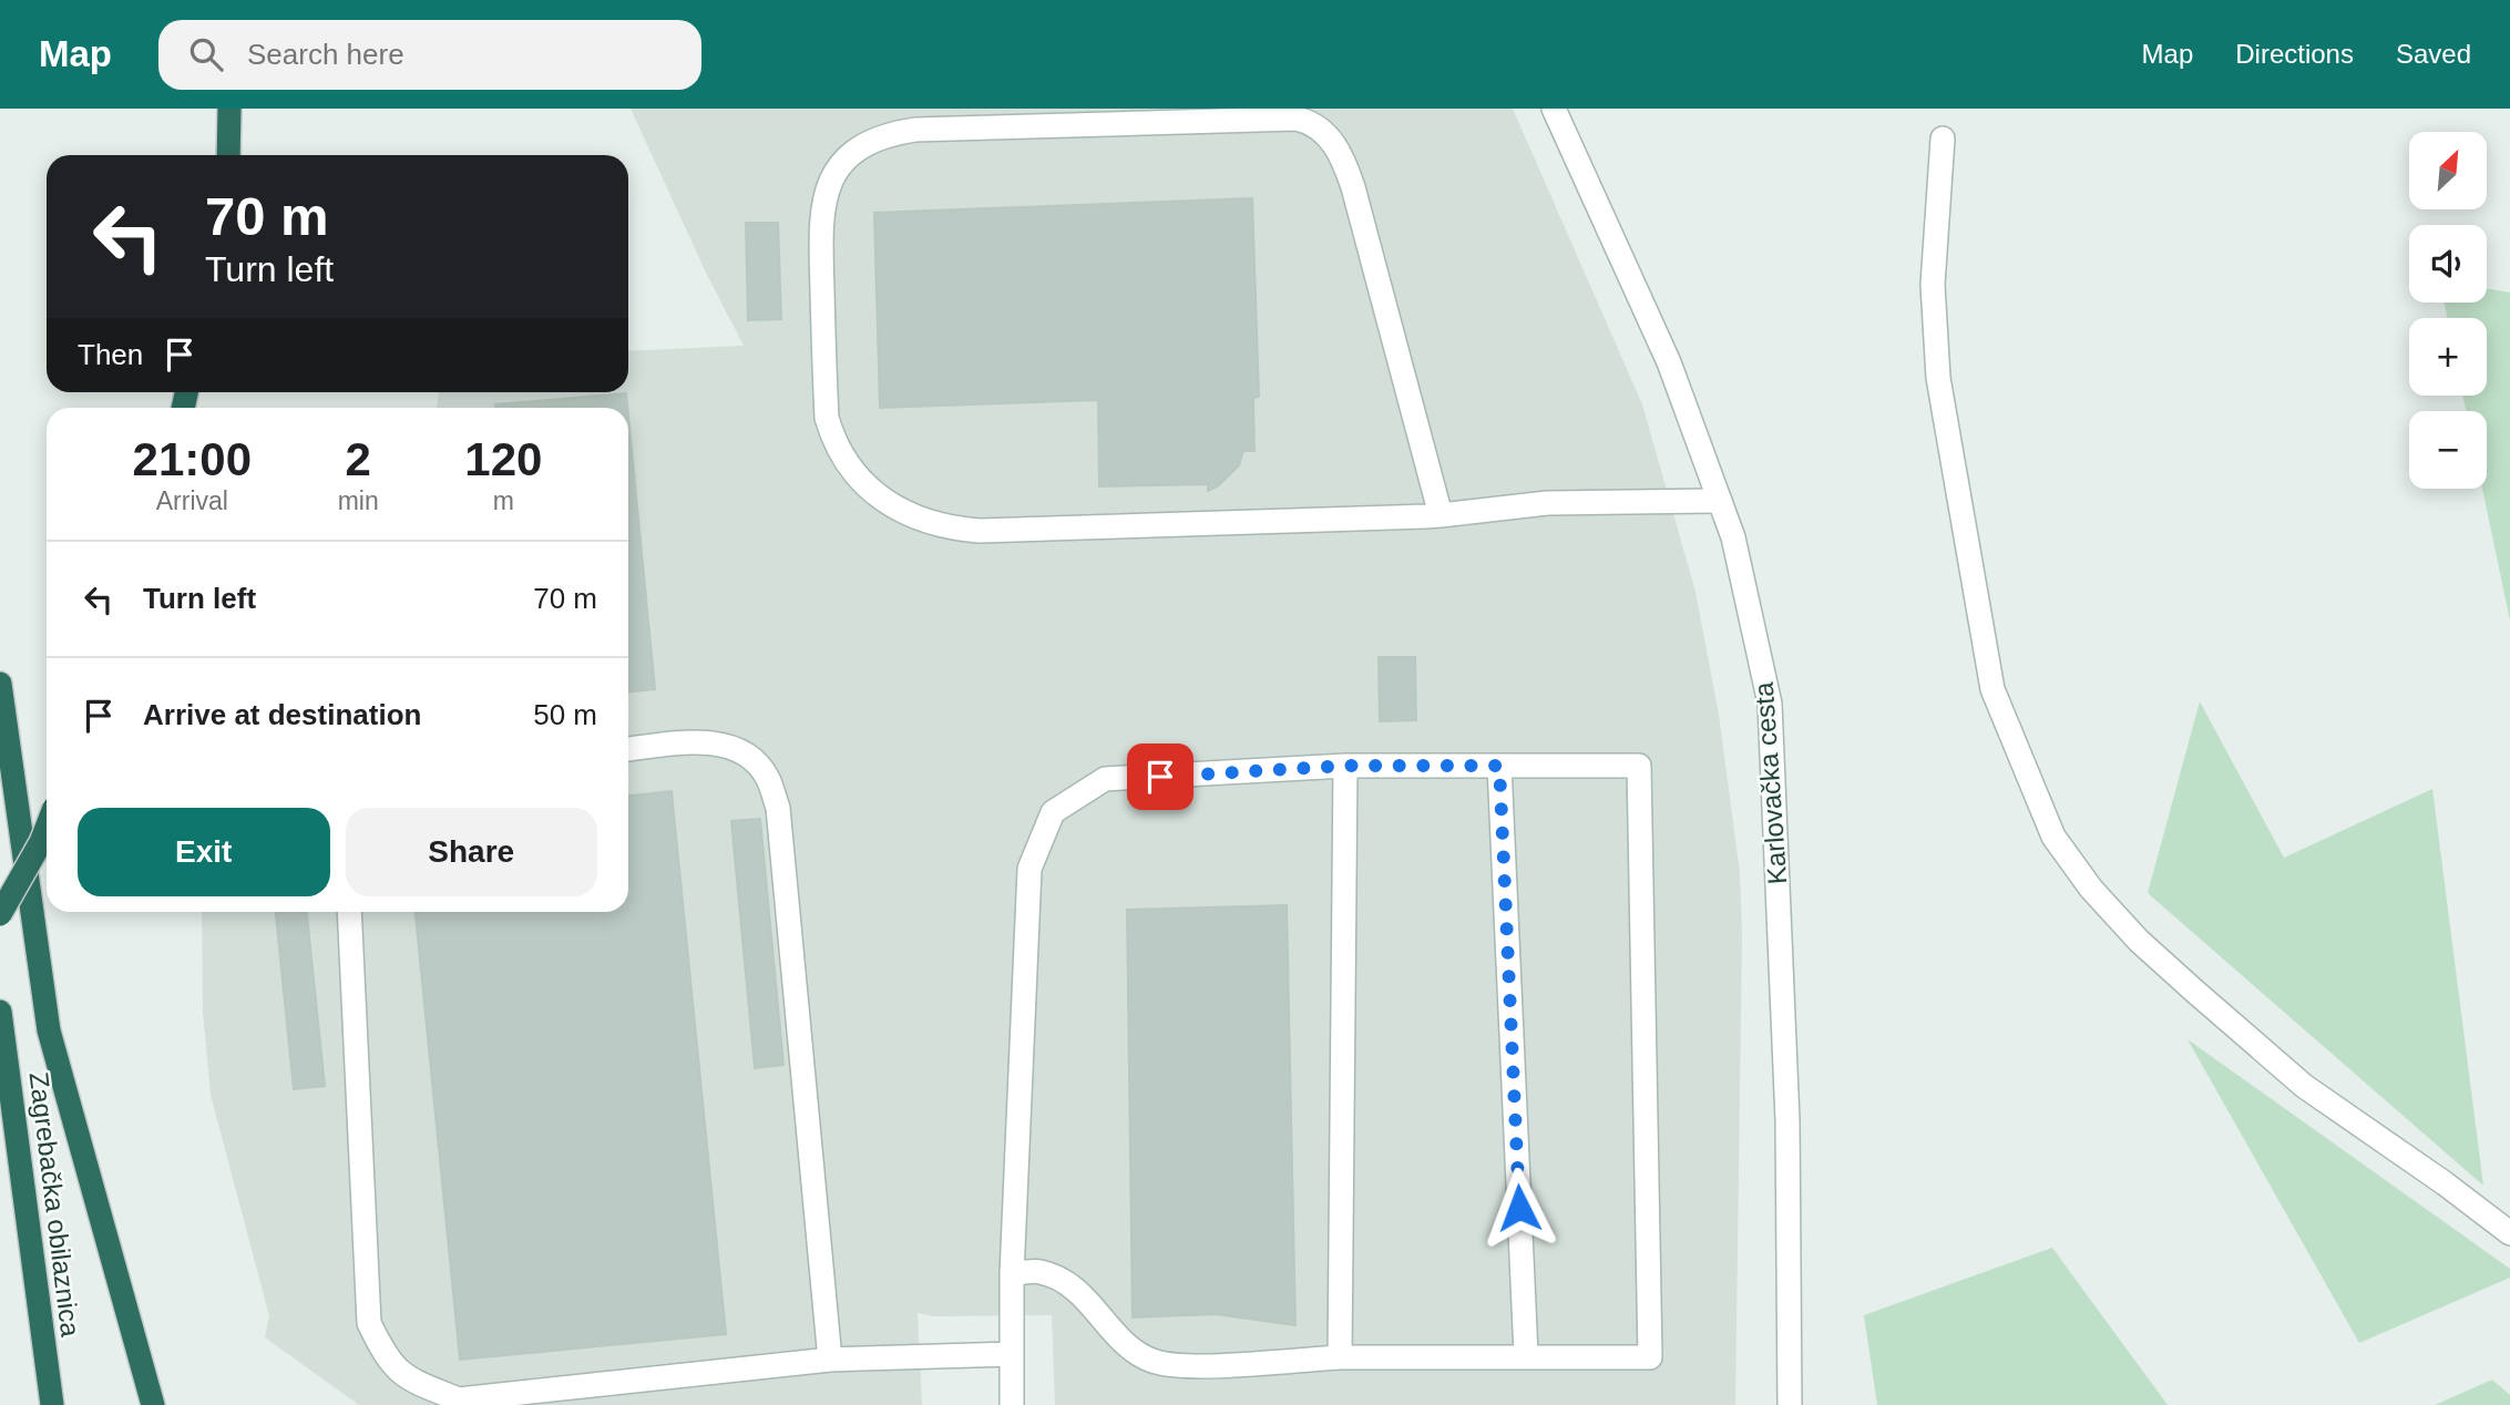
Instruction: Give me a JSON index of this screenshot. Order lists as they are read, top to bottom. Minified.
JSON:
{"streets":{"highway":["Zagrebačka obilaznica"],"street":["Karlovačka cesta"]},"north":"top right","page":{"header":"Map","search":"Search here","nav":["Map","Directions","Saved"],"map_buttons":["+","−"],"turn":["70 m","Turn left"],"then":"Then","eta":["21:00","Arrival","2","min","120","m"],"list":[{"name":"Turn left","value":"70 m"},{"name":"Arrive at destination","value":"50 m"}],"buttons":["Exit","Share"]}}
